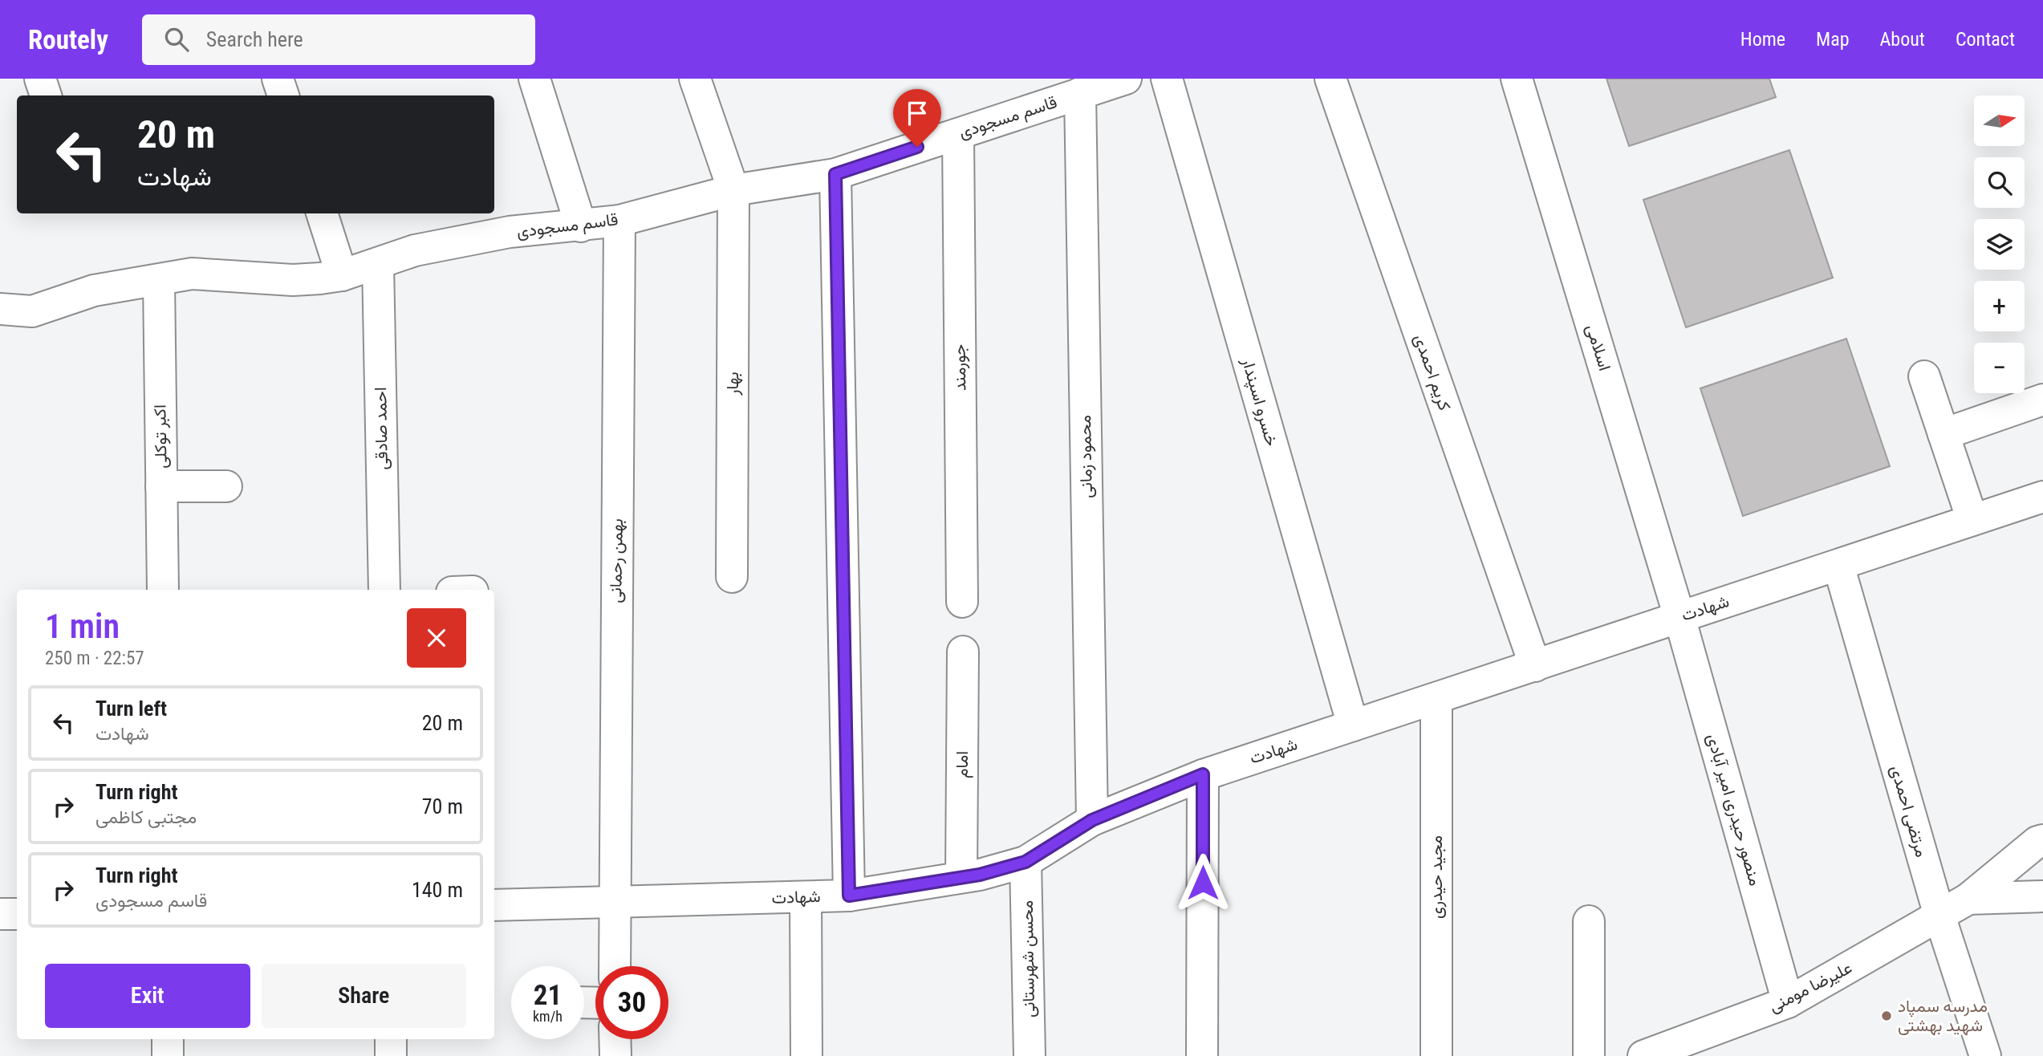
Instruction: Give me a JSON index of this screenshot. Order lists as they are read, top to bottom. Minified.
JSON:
{"streets":{"street":["قاسم مسجودی","اسلامی","جورمند","کریم احمدی","بهار","خسرو اسپندار","احمد صادقی","اکبر توکلی","محمود زمانی","بهمن رحمانی","شهادت","امام","منصور حیدری امیر آبادی","مرتضی احمدی","مجید حیدری","محسن شهرستانی","علیرضا مومنی"]},"crossings":[["قاسم مسجودی","جورمند"],["قاسم مسجودی","بهار"],["قاسم مسجودی","احمد صادقی"],["قاسم مسجودی","اکبر توکلی"],["قاسم مسجودی","محمود زمانی"],["قاسم مسجودی","بهمن رحمانی"],["اسلامی","شهادت"],["اسلامی","منصور حیدری امیر آبادی"],["کریم احمدی","شهادت"],["خسرو اسپندار","شهادت"],["محمود زمانی","شهادت"],["بهمن رحمانی","شهادت"],["شهادت","امام"],["شهادت","منصور حیدری امیر آبادی"],["شهادت","مرتضی احمدی"],["شهادت","مجید حیدری"],["شهادت","محسن شهرستانی"],["منصور حیدری امیر آبادی","علیرضا مومنی"],["مرتضی احمدی","علیرضا مومنی"]],"places":["مدرسه سمپاد شهید بهشتی"],"north":"right","page":{"header":"Routely","search":"Search here","nav":["Home","Map","About","Contact"],"map_buttons":["+","−"],"turn":["20 m","شهادت"],"heading":["1 min","250 m · 22:57"],"list":[{"name":"Turn left","note":"شهادت","value":"20 m"},{"name":"Turn right","note":"مجتبی کاظمی","value":"70 m"},{"name":"Turn right","note":"قاسم مسجودی","value":"140 m"}],"buttons":["Exit","Share"],"speed":"21 km/h","limit":"30"}}
